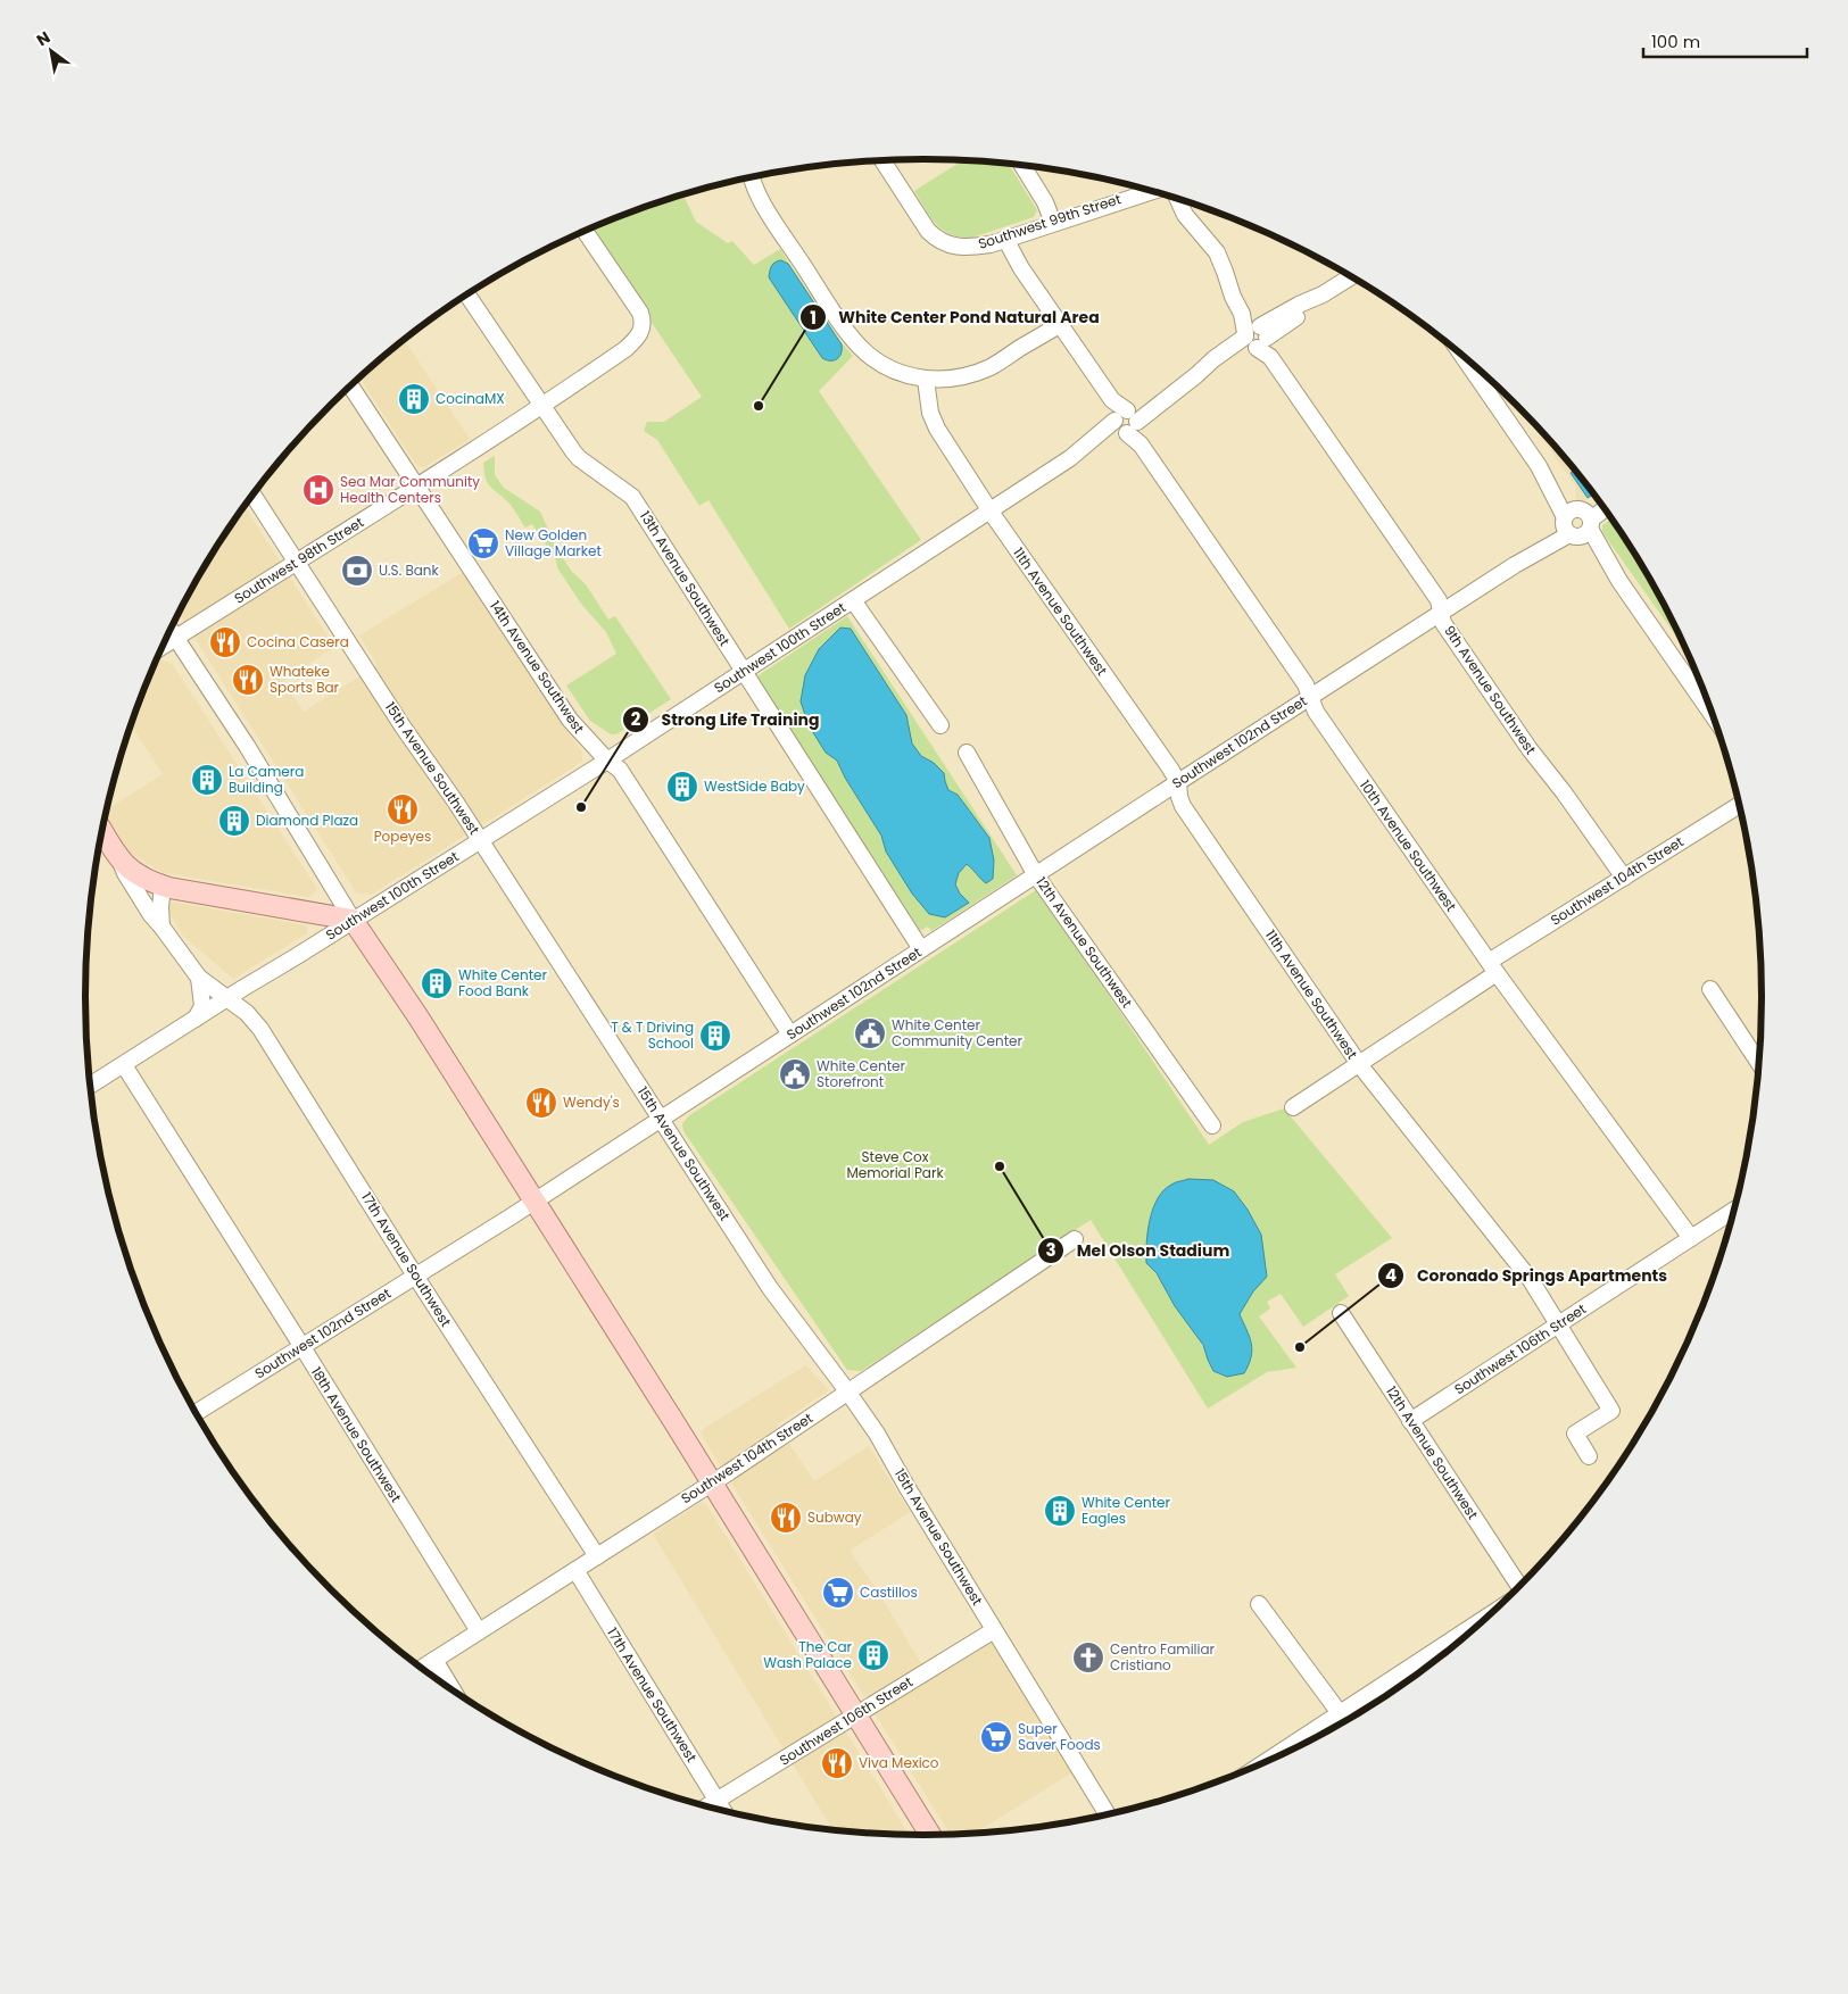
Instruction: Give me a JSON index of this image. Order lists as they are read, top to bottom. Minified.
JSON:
{"streets":{"main road":["17th Avenue Southwest"],"street":["Southwest 99th Street","Southwest 98th Street","13th Avenue Southwest","11th Avenue Southwest","Southwest 100th Street","14th Avenue Southwest","9th Avenue Southwest","Southwest 102nd Street","15th Avenue Southwest","10th Avenue Southwest","Southwest 104th Street","12th Avenue Southwest","Southwest 106th Street","18th Avenue Southwest"]},"crossings":[["Southwest 98th Street","13th Avenue Southwest"],["Southwest 98th Street","14th Avenue Southwest"],["Southwest 98th Street","15th Avenue Southwest"],["13th Avenue Southwest","Southwest 100th Street"],["13th Avenue Southwest","Southwest 102nd Street"],["11th Avenue Southwest","Southwest 100th Street"],["11th Avenue Southwest","Southwest 102nd Street"],["11th Avenue Southwest","Southwest 104th Street"],["11th Avenue Southwest","Southwest 106th Street"],["Southwest 100th Street","14th Avenue Southwest"],["Southwest 100th Street","9th Avenue Southwest"],["Southwest 100th Street","15th Avenue Southwest"],["Southwest 100th Street","10th Avenue Southwest"],["Southwest 100th Street","17th Avenue Southwest"],["Southwest 100th Street","18th Avenue Southwest"],["14th Avenue Southwest","Southwest 102nd Street"],["9th Avenue Southwest","Southwest 102nd Street"],["9th Avenue Southwest","Southwest 104th Street"],["Southwest 102nd Street","15th Avenue Southwest"],["Southwest 102nd Street","10th Avenue Southwest"],["Southwest 102nd Street","12th Avenue Southwest"],["Southwest 102nd Street","17th Avenue Southwest"],["Southwest 102nd Street","18th Avenue Southwest"],["15th Avenue Southwest","Southwest 104th Street"],["15th Avenue Southwest","Southwest 106th Street"],["10th Avenue Southwest","Southwest 104th Street"],["10th Avenue Southwest","Southwest 106th Street"],["Southwest 104th Street","17th Avenue Southwest"],["Southwest 104th Street","18th Avenue Southwest"],["12th Avenue Southwest","Southwest 106th Street"],["17th Avenue Southwest","Southwest 106th Street"]],"parks":["Steve Cox Memorial Park"],"places":{"building":["CocinaMX","La Camera Building","WestSide Baby","Diamond Plaza","White Center Food Bank","T & T Driving School","White Center Eagles","The Car Wash Palace"],"other":["White Center Pond Natural Area","Strong Life Training","Mel Olson Stadium","Coronado Springs Apartments"],"hospital":["Sea Mar Community Health Centers"],"supermarket":["New Golden Village Market","Castillos","Super Saver Foods"],"bank":["U.S. Bank"],"restaurant":["Cocina Casera","Whateke Sports Bar","Popeyes","Wendy's","Subway","Viva Mexico"],"public building":["White Center Community Center","White Center Storefront"],"church":["Centro Familiar Cristiano"]},"scale_bar":"100 m","north":"top left"}
